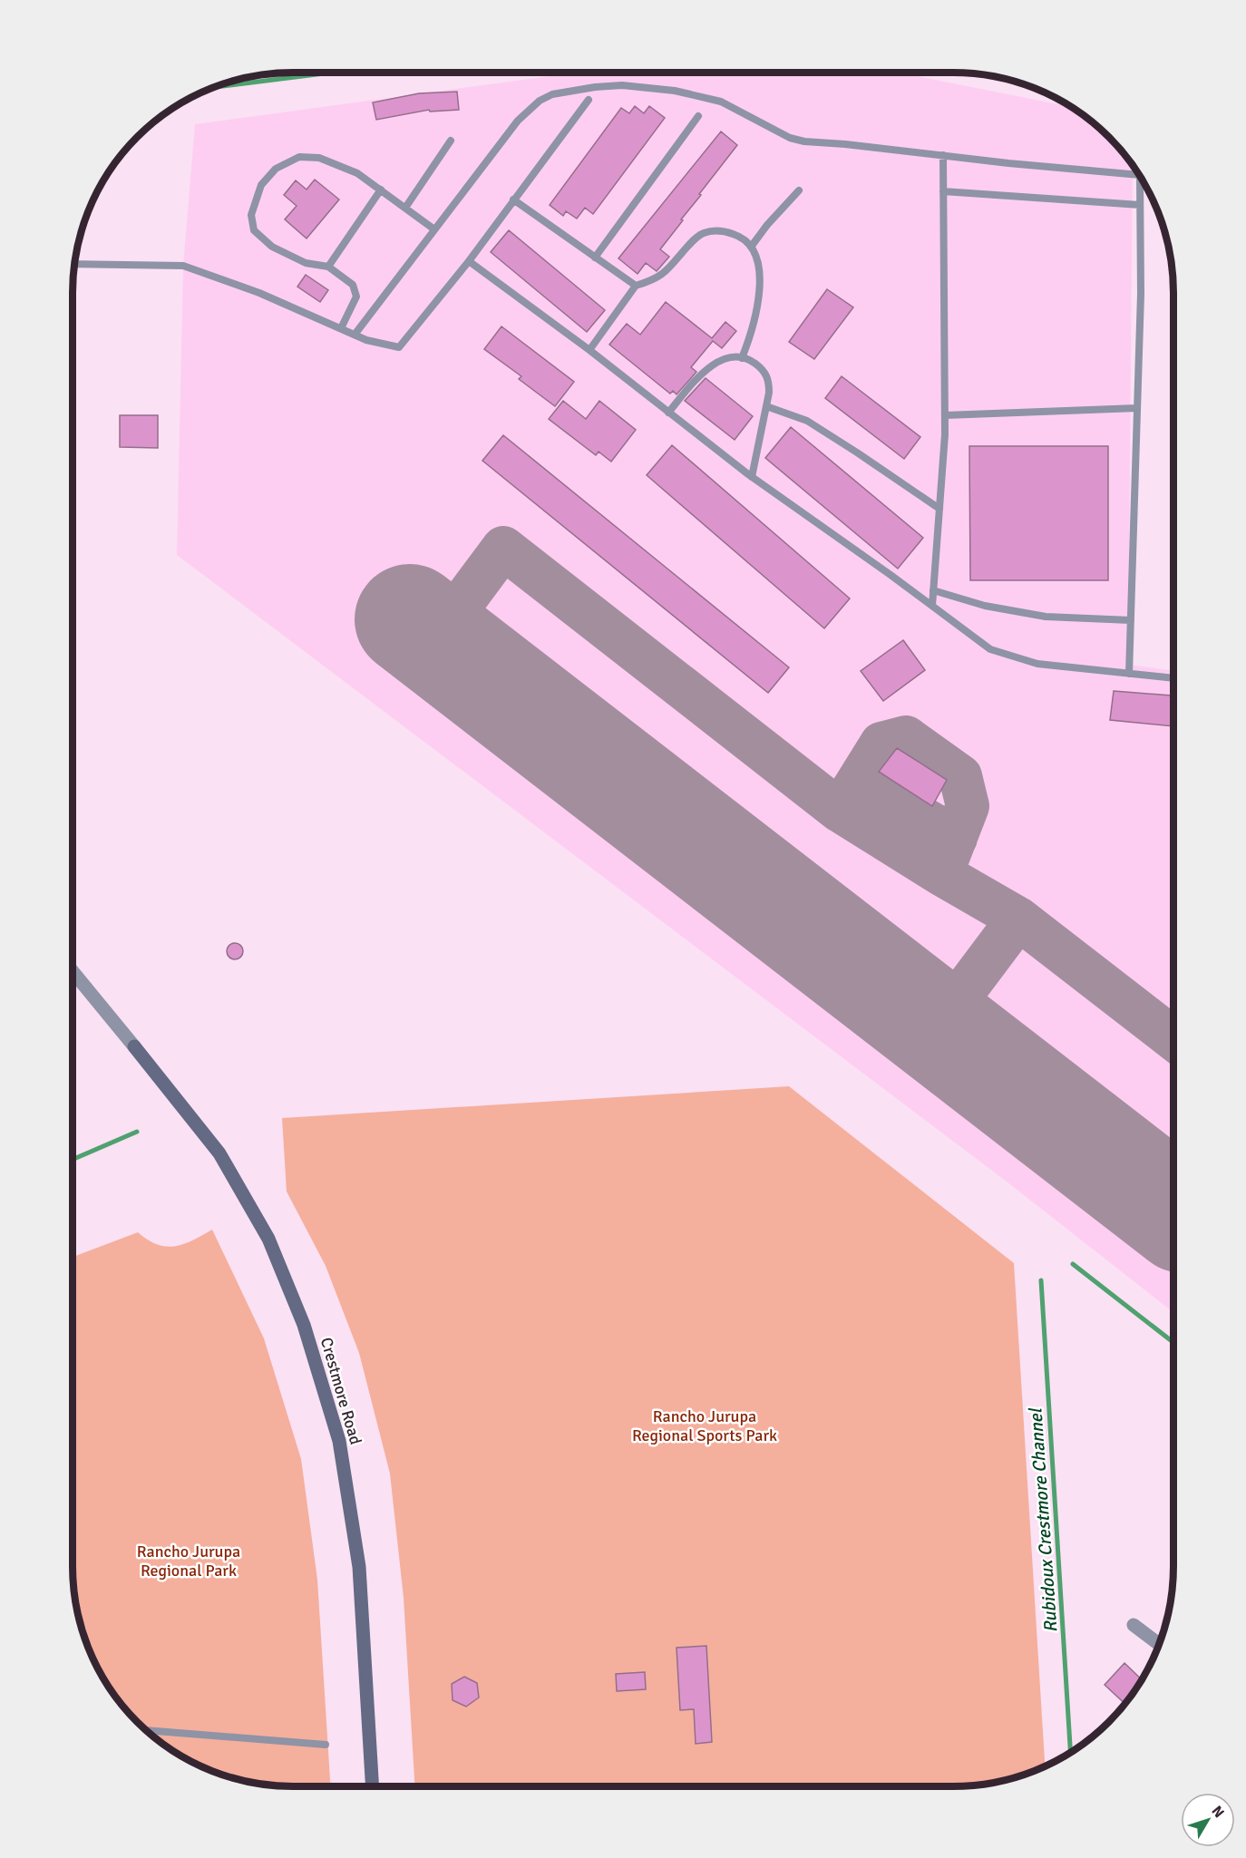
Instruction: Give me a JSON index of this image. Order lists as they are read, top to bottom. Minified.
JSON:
{"streets":{"street":["Crestmore Road"]},"water":["Rubidoux Crestmore Channel"],"parks":["Rancho Jurupa Regional Sports Park","Rancho Jurupa Regional Park"],"north":"top right"}
